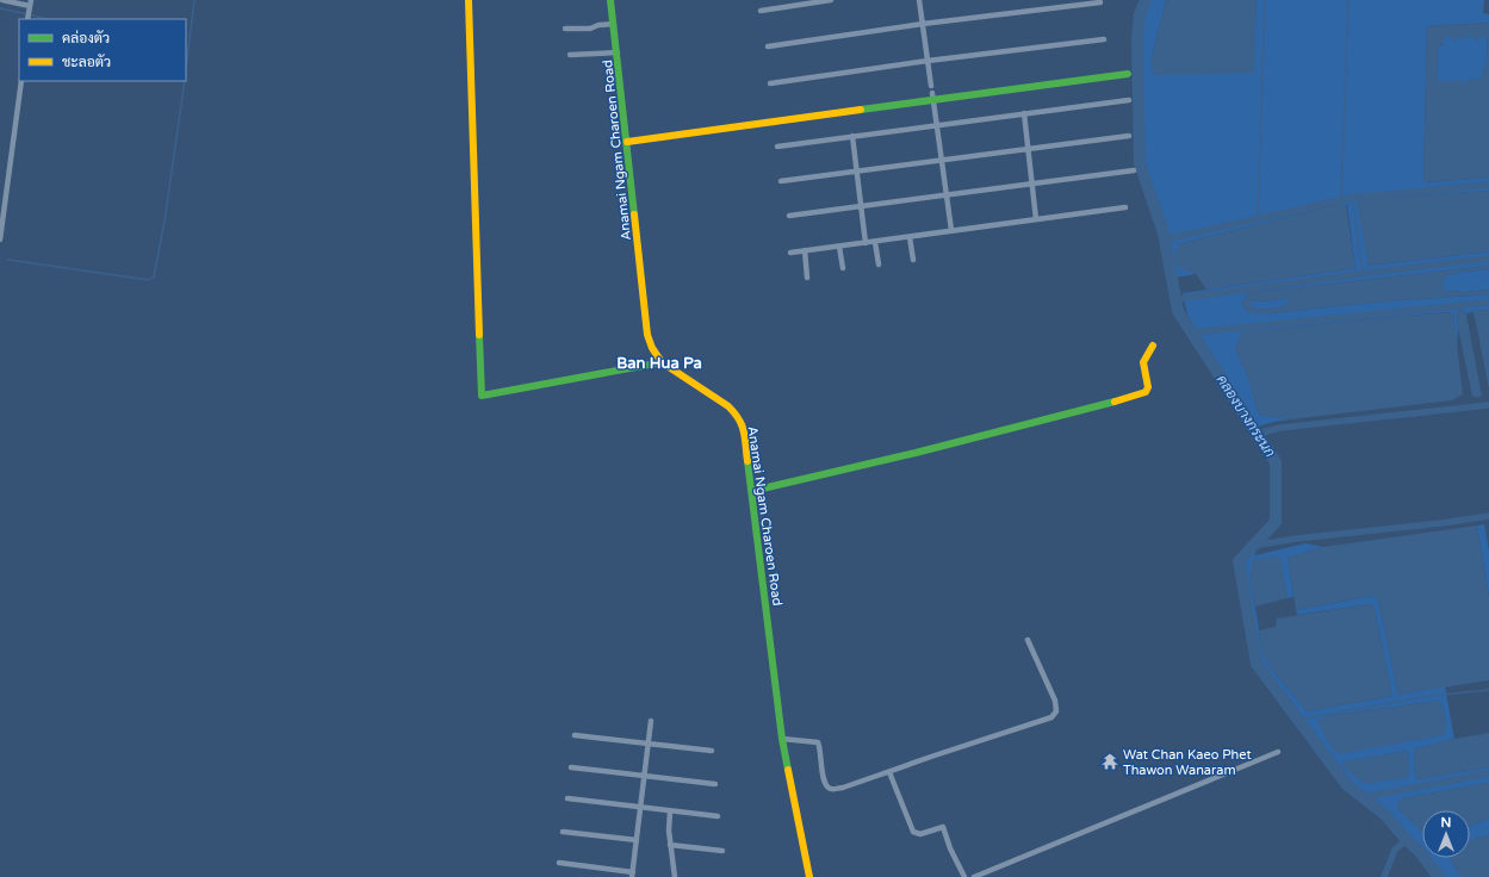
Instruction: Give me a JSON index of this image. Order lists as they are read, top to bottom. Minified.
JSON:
{"streets":{"street":["Anamai Ngam Charoen Road"]},"districts":["Ban Hua Pa"],"water":["คลองบางกระนก"],"places":{"temple":["Wat Chan Kaeo Phet Thawon Wanaram"]},"legend":["คล่องตัว","ชะลอตัว"],"north":"top"}
